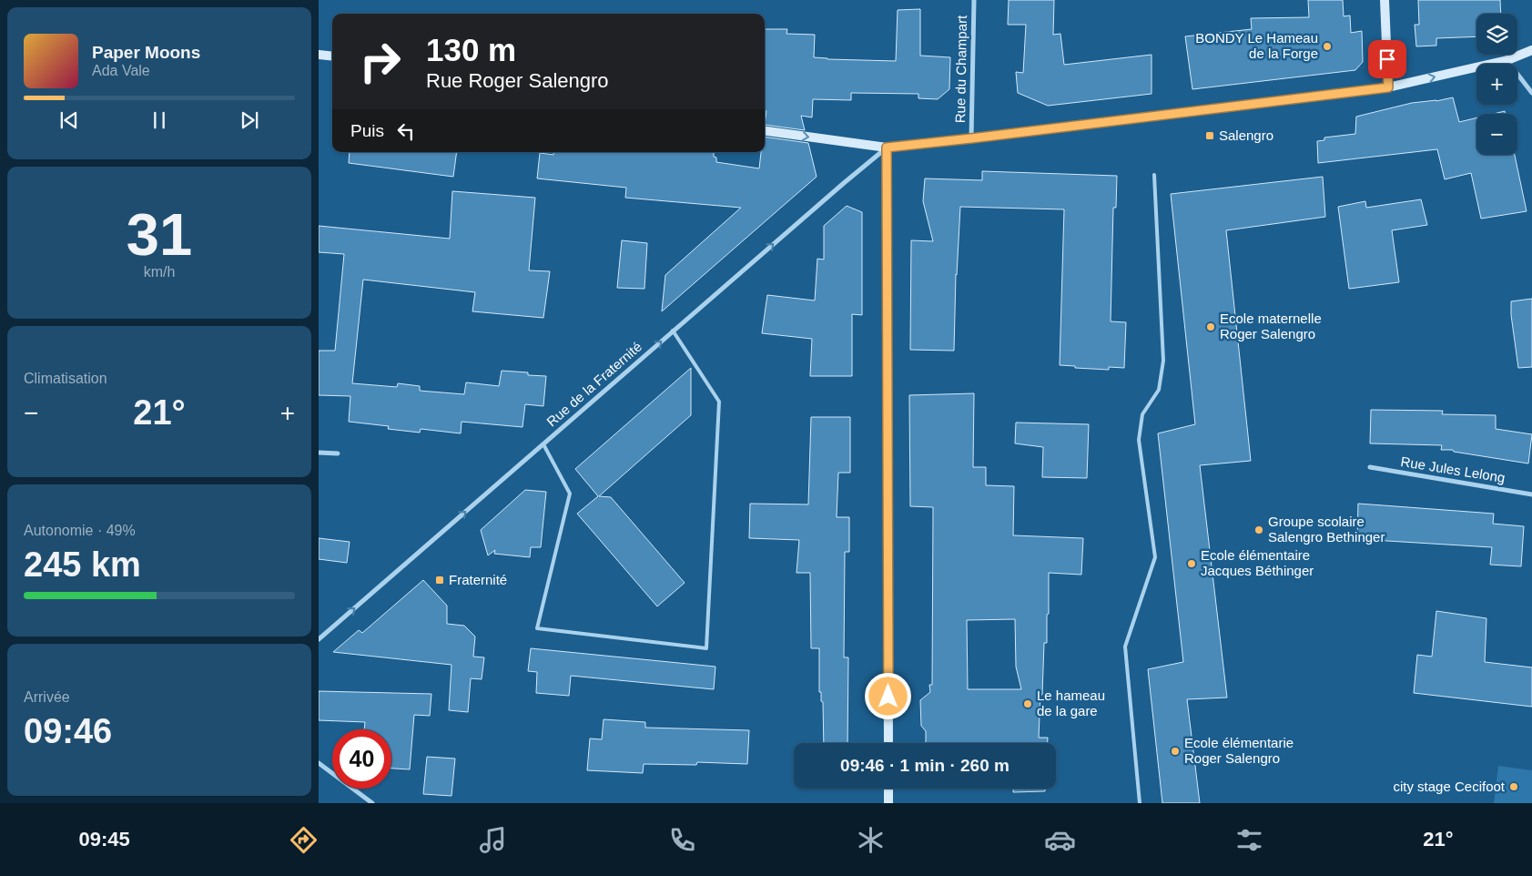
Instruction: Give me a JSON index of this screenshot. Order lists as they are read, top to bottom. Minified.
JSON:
{"streets":{"street":["Rue du Champart","Rue de la Fraternité","Rue Jules Lelong"]},"one_way":["Rue de la Fraternité"],"places":{"other":["BONDY Le Hameau de la Forge","Ecole maternelle Roger Salengro","Groupe scolaire Salengro Bethinger","Ecole élémentaire Jacques Béthinger","Le hameau de la gare","Ecole élémentarie Roger Salengro","city stage Cecifoot"],"transit":["Salengro","Fraternité"]},"page":{"map_buttons":["+","−"],"turn":["130 m","Rue Roger Salengro"],"song":["Paper Moons","Ada Vale"],"then":"Puis","tile":[["31","km/h"],"Climatisation",["Autonomie · 49%","245 km"],["Arrivée","09:46"]],"heat":["−","21°","+"],"limit":"40","trip":"09:46 · 1 min · 260 m","tabs":["09:45","21°"]}}
